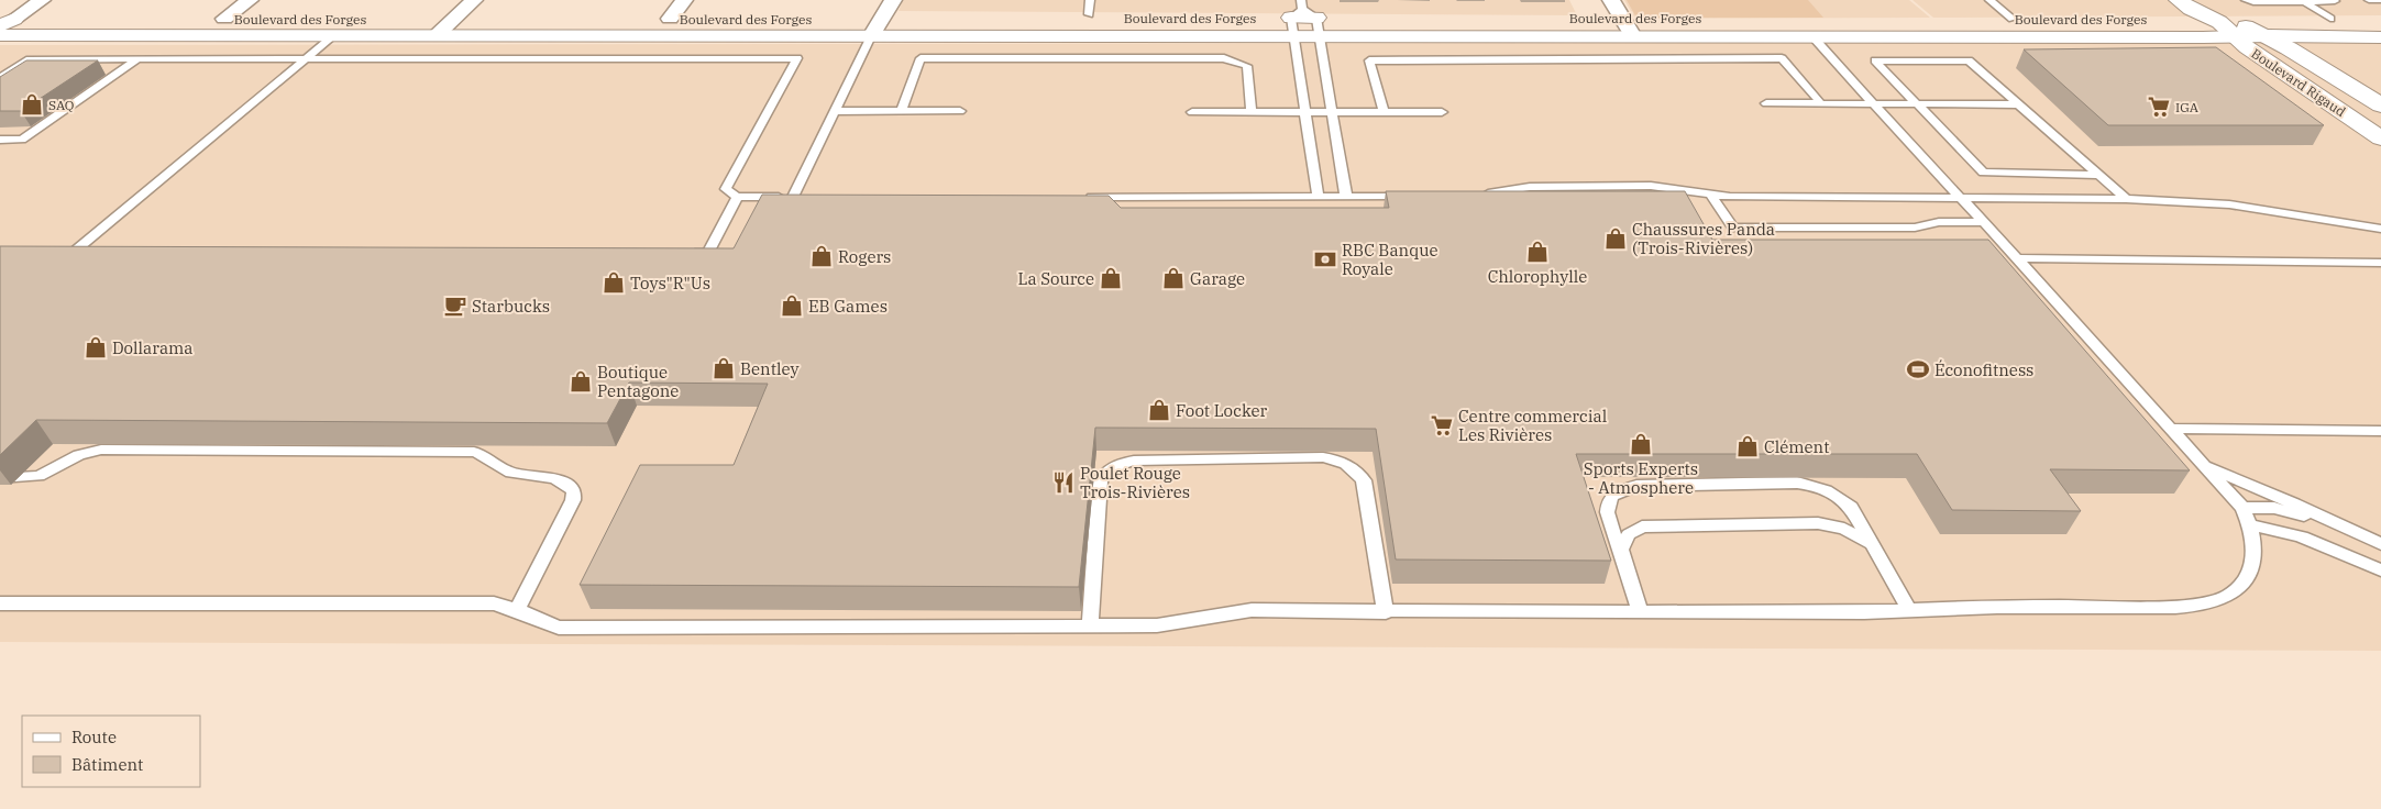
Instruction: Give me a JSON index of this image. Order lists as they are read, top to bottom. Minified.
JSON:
{"streets":{"main road":["Boulevard des Forges","Boulevard Rigaud"]},"crossings":[["Boulevard des Forges","Boulevard Rigaud"]],"places":{"shop":["SAQ","Chaussures Panda (Trois-Rivières)","Chlorophylle","Rogers","La Source","Garage","Toys\"R\"Us","EB Games","Dollarama","Bentley","Boutique Pentagone","Foot Locker","Sports Experts - Atmosphere","Clément"],"supermarket":["IGA","Centre commercial Les Rivières"],"bank":["RBC Banque Royale"],"cafe":["Starbucks"],"sports":["Éconofitness"],"restaurant":["Poulet Rouge Trois-Rivières"]},"legend":["Route","Bâtiment"]}
